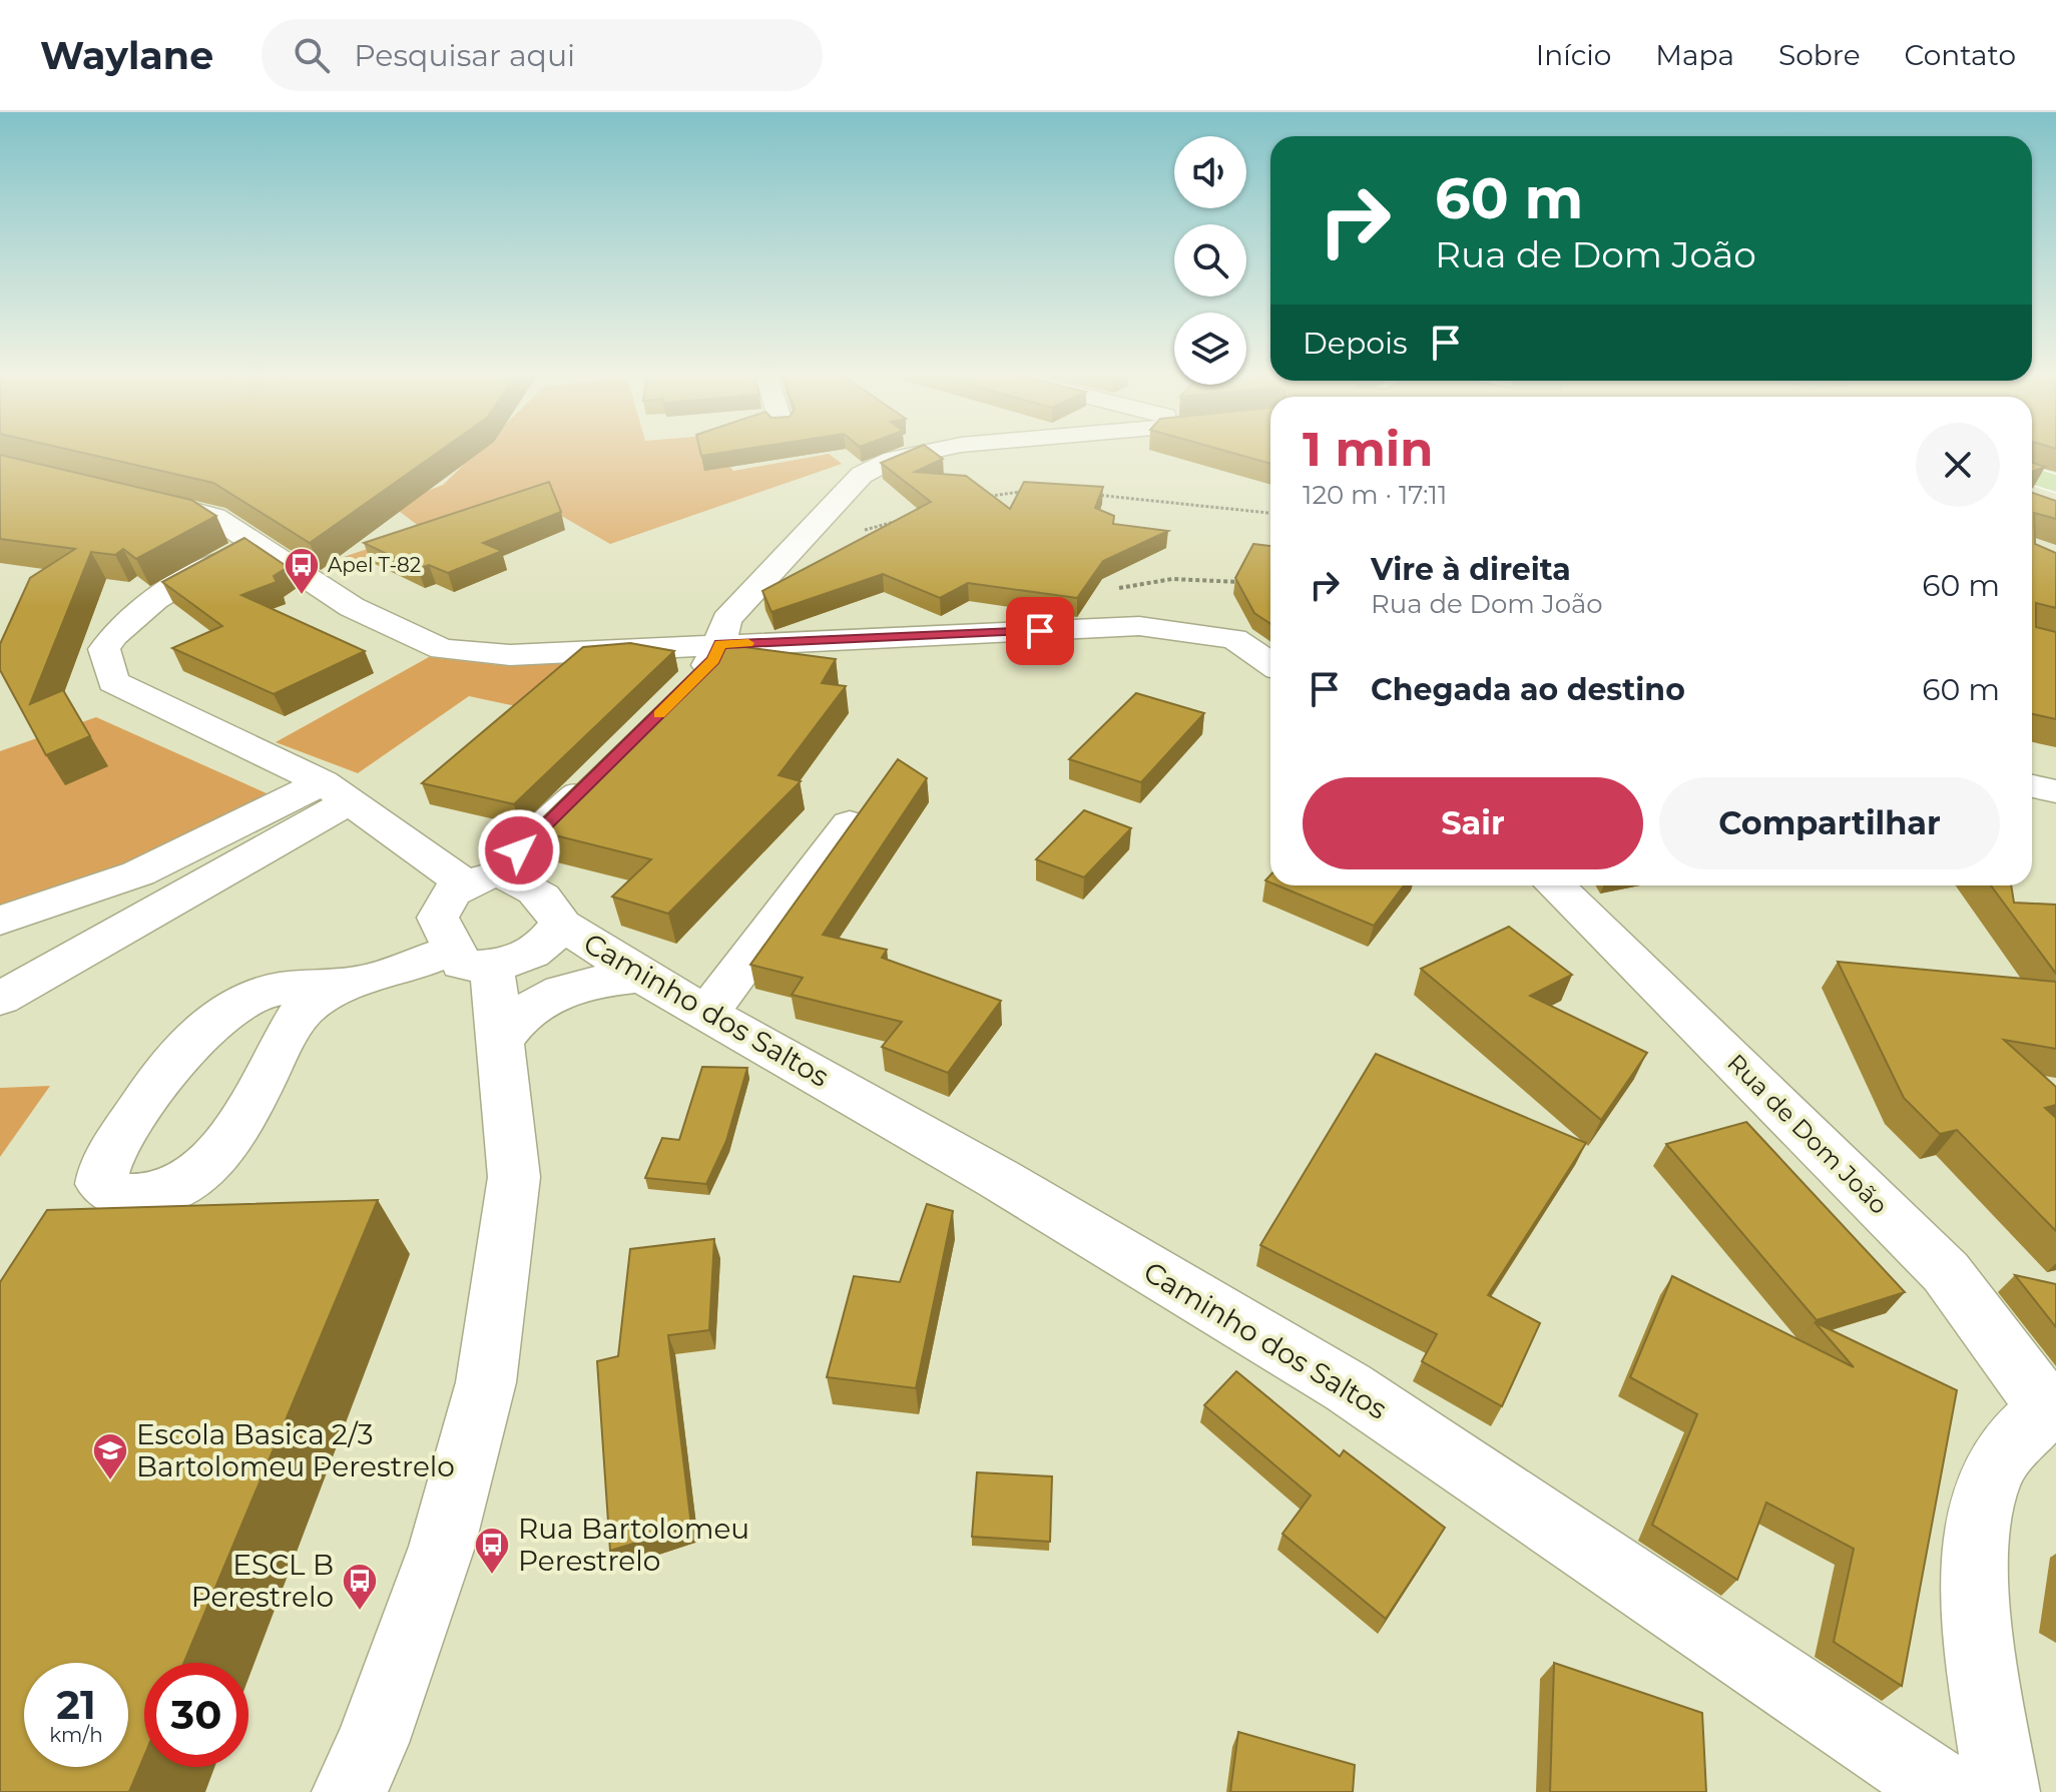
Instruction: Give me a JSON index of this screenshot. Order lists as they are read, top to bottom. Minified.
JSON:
{"streets":{"street":["Caminho dos Saltos","Rua de Dom João"]},"places":{"bus stop":["Apel T-82","Rua Bartolomeu Perestrelo","ESCL B Perestrelo"],"school or university":["Escola Basica 2/3 Bartolomeu Perestrelo"]},"page":{"header":"Waylane","search":"Pesquisar aqui","nav":["Início","Mapa","Sobre","Contato"],"turn":["60 m","Rua de Dom João"],"then":"Depois","heading":["1 min","120 m · 17:11"],"list":[{"name":"Vire à direita","note":"Rua de Dom João","value":"60 m"},{"name":"Chegada ao destino","value":"60 m"}],"buttons":["Sair","Compartilhar"],"speed":"21 km/h","limit":"30"}}
